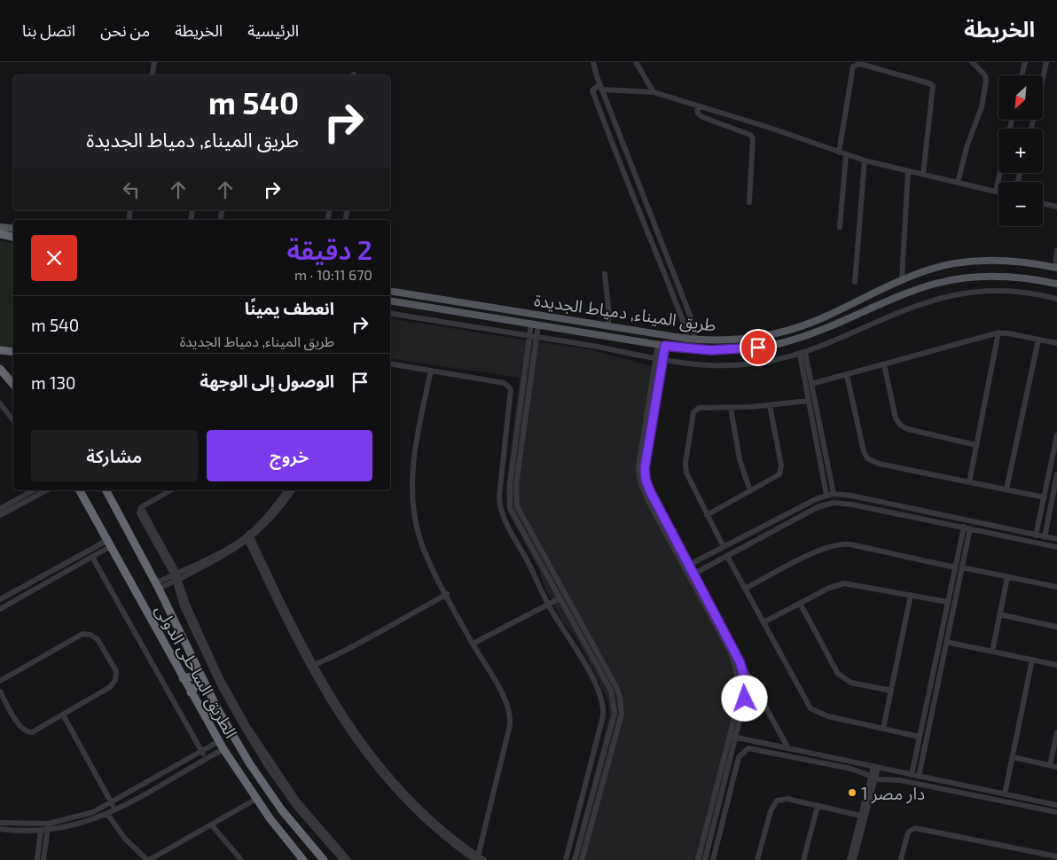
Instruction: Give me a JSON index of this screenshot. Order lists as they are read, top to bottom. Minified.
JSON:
{"streets":{"highway":["الطريق الساحلى الدولى"],"main road":["طريق الميناء, دمياط الجديدة"]},"places":["دار مصر 1"],"north":"bottom left","page":{"header":"الخريطة","nav":["الرئيسية","الخريطة","من نحن","اتصل بنا"],"map_buttons":["+","−"],"turn":["540 m","طريق الميناء, دمياط الجديدة"],"heading":["2 دقيقة","670 m · 10:11"],"list":[{"name":"انعطف يمينًا","note":"طريق الميناء, دمياط الجديدة","value":"540 m"},{"name":"الوصول إلى الوجهة","value":"130 m"}],"buttons":["خروج","مشاركة"]}}
